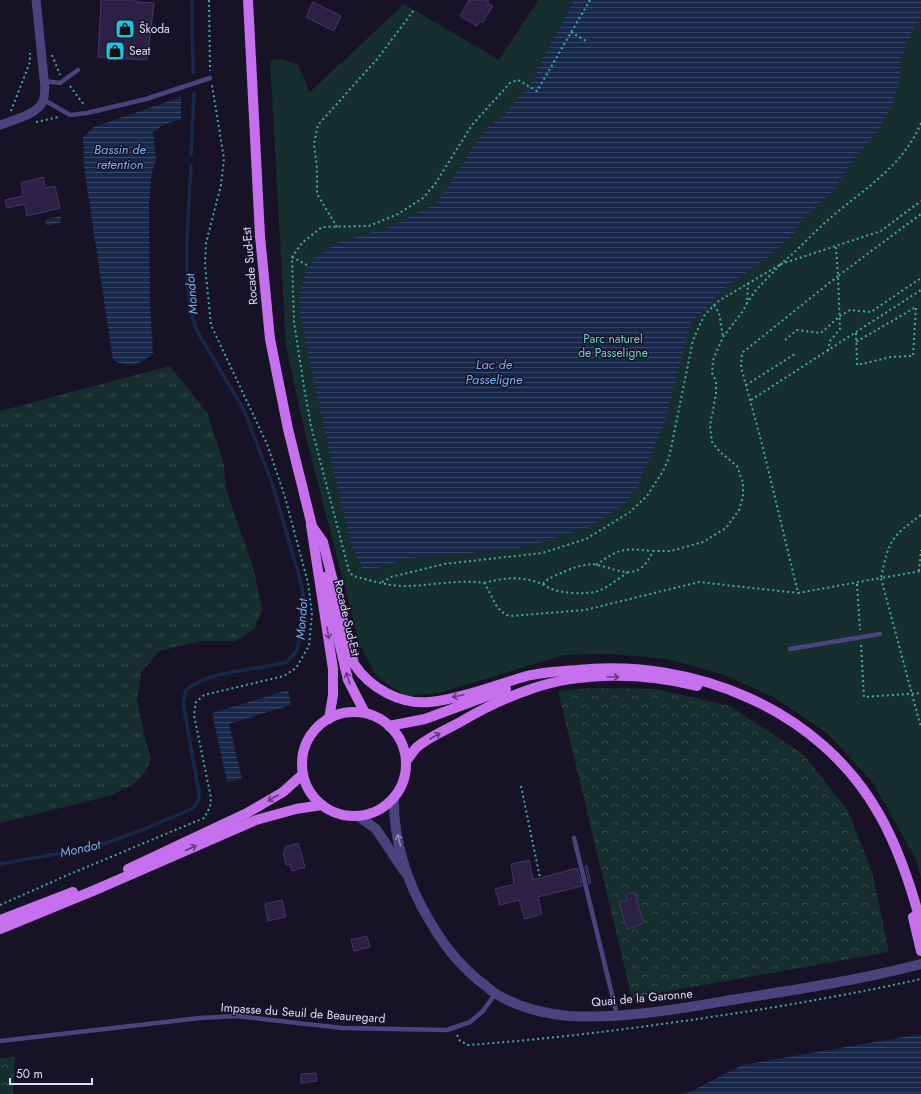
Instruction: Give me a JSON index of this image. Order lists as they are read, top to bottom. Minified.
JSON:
{"streets":{"main road":["Rocade Sud-Est"],"street":["Quai de la Garonne"],"lane":["Impasse du Seuil de Beauregard"]},"crossings":[["Rocade Sud-Est","Quai de la Garonne"],["Quai de la Garonne","Impasse du Seuil de Beauregard"]],"water":["Bassin de retention","Mondot","Lac de Passeligne"],"parks":["Parc naturel de Passeligne"],"places":{"shop":["Škoda","Seat"]},"scale_bar":"50 m"}
